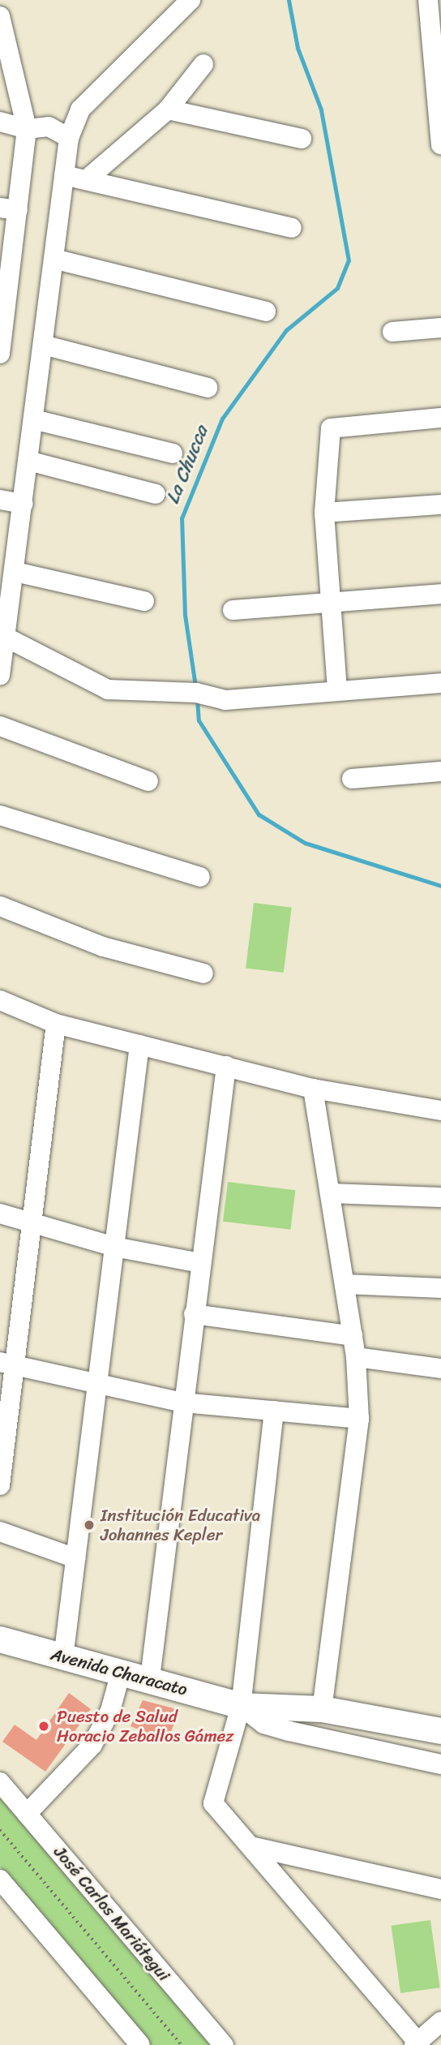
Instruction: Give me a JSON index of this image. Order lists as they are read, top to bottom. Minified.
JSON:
{"streets":{"main road":["Avenida Characato"],"street":["José Carlos Mariátegui"]},"water":["La Chucca"],"places":["Institución Educativa Johannes Kepler","Puesto de Salud Horacio Zeballos Gámez"]}
